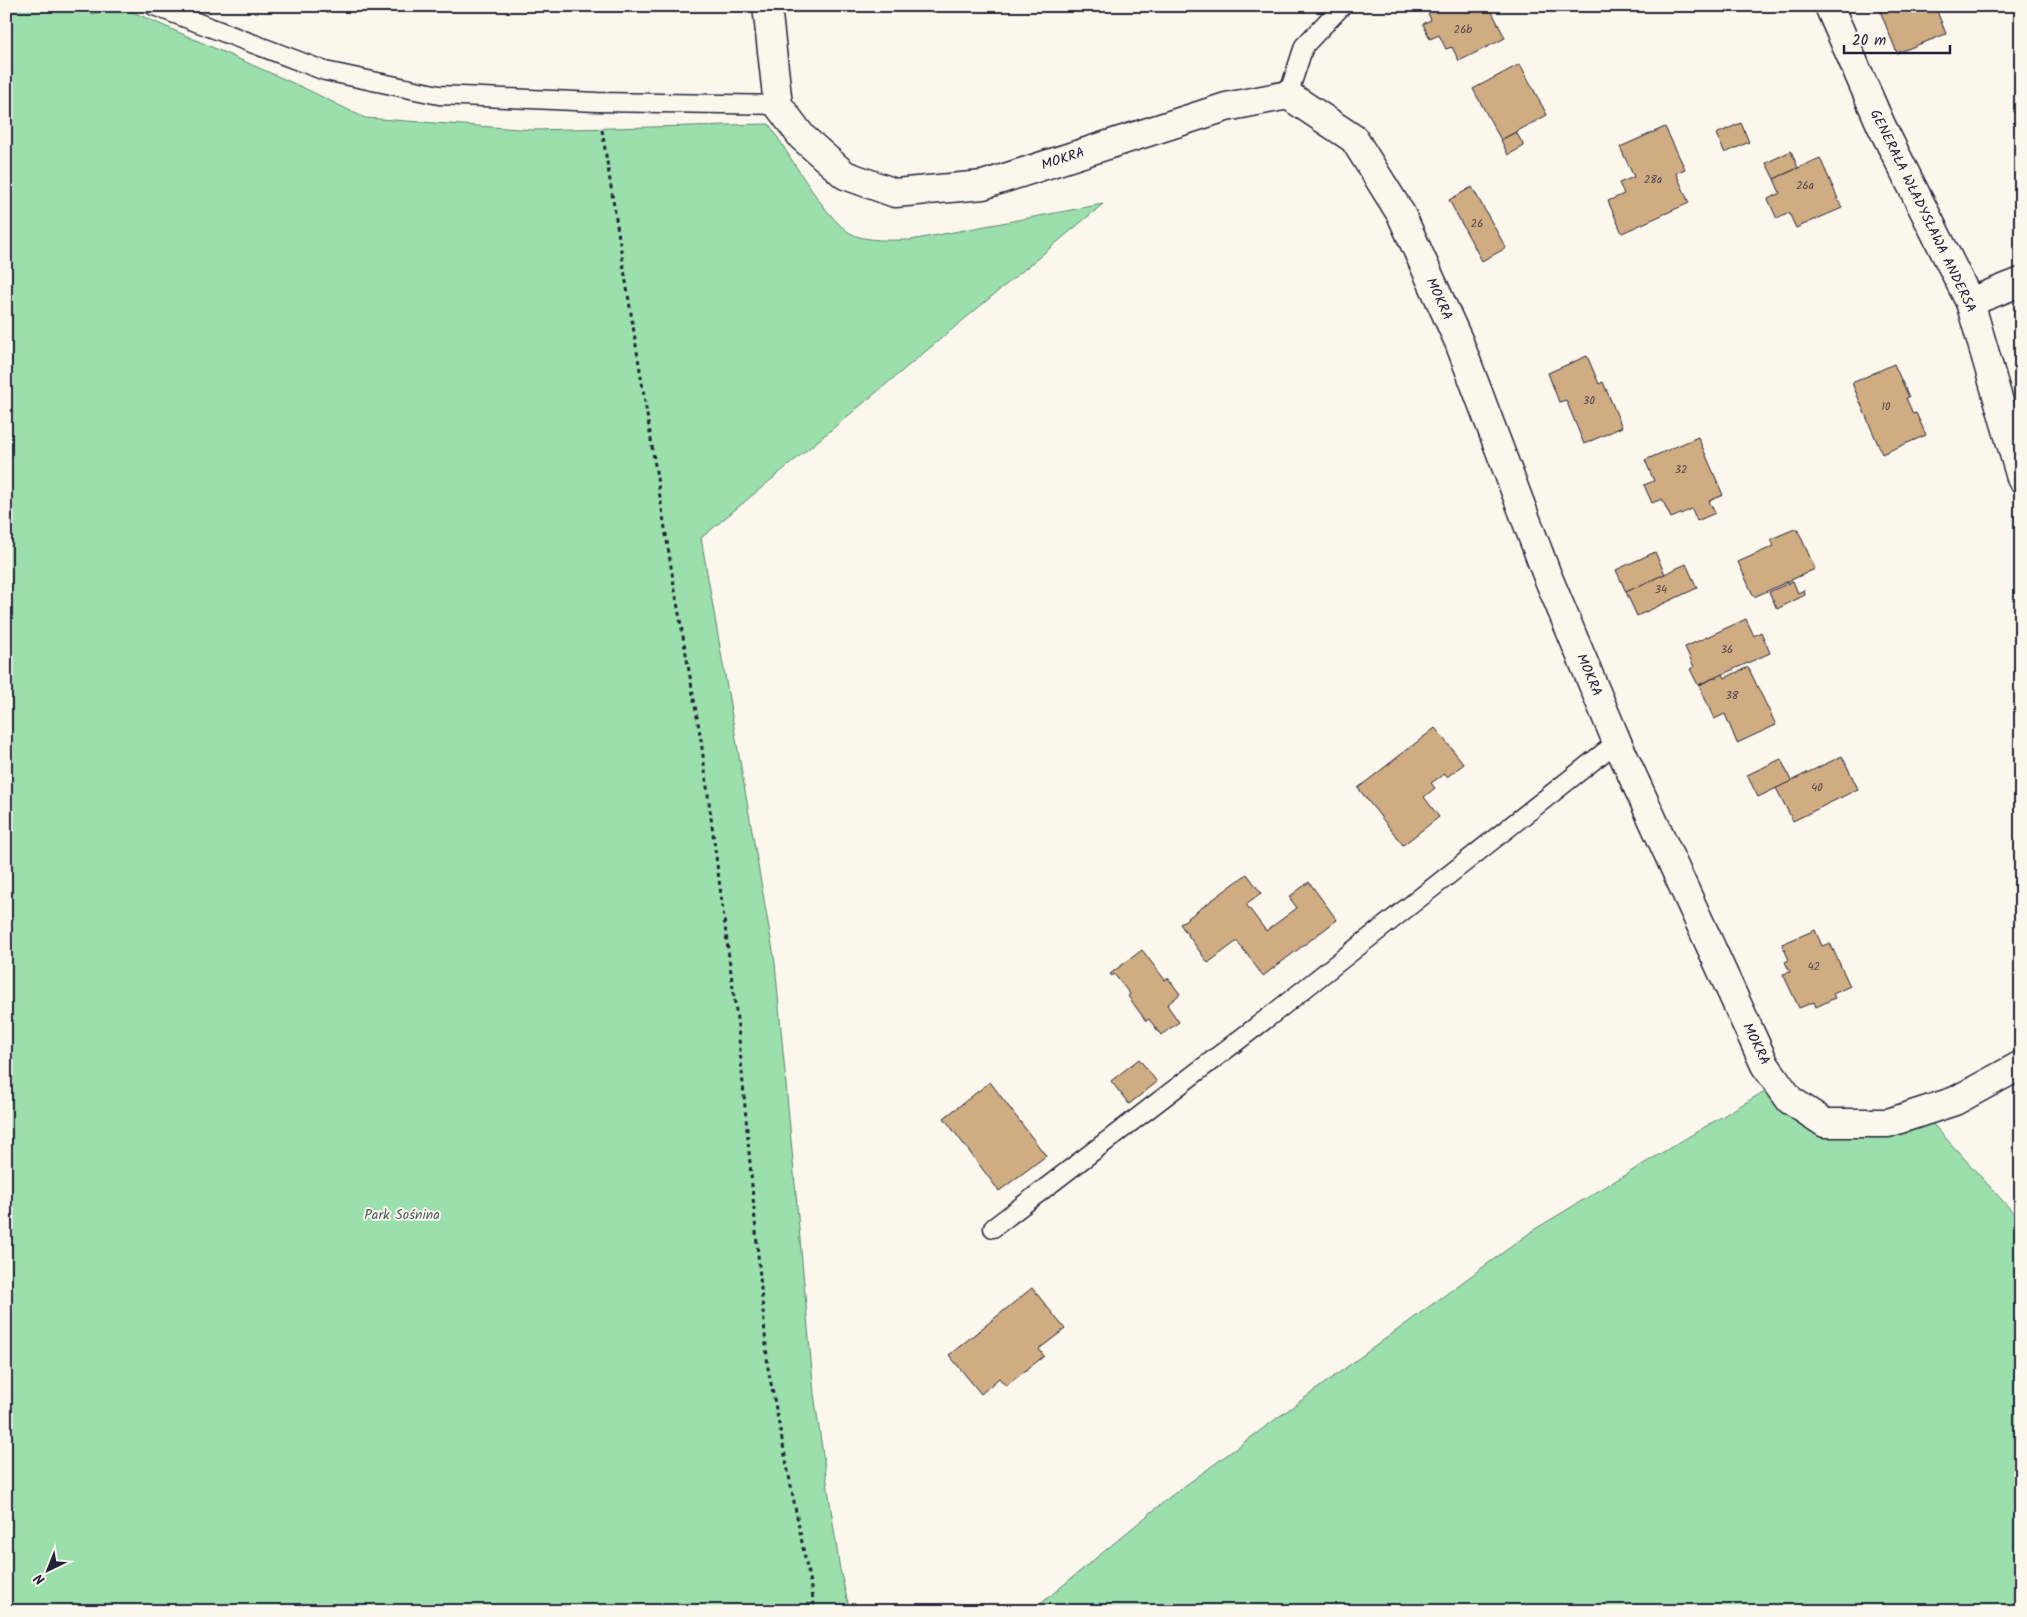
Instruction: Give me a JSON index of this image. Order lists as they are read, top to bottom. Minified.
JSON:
{"streets":{"street":["MOKRA","GENERAŁA WŁADYSŁAWA ANDERSA"]},"parks":["Park Sośnina"],"house_numbers":["26b","28a","26a","26","30","10","32","34","36","38","40","42"],"scale_bar":"20 m","north":"bottom left"}
